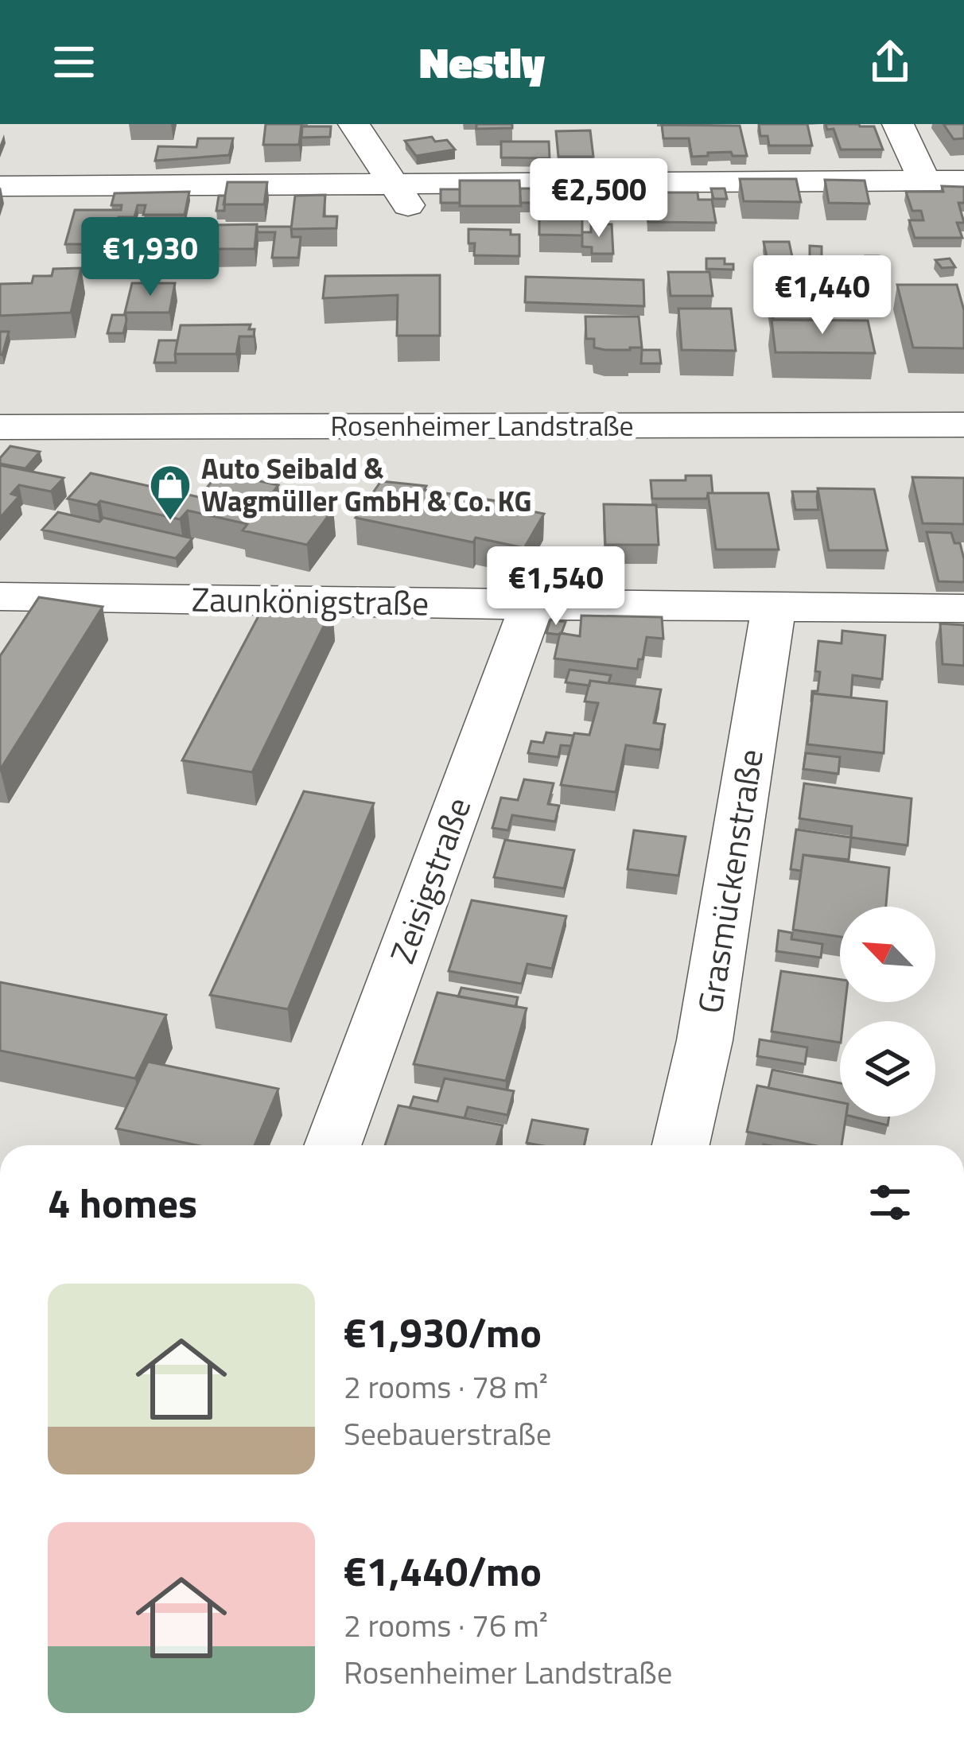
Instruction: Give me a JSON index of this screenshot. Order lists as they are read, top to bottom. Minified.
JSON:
{"streets":{"street":["Rosenheimer Landstraße","Zaunkönigstraße","Zeisigstraße","Grasmückenstraße"]},"crossings":[["Zaunkönigstraße","Zeisigstraße"],["Zaunkönigstraße","Grasmückenstraße"]],"places":{"shop":["Auto Seibald & Wagmüller GmbH & Co. KG"]},"north":"top left","page":{"header":"Nestly","price":["€2,500","€1,930","€1,440","€1,540"],"heading":"4 homes","list":[{"name":"€1,930/mo","note":"2 rooms · 78 m² · Seebauerstraße"},{"name":"€1,440/mo","note":"2 rooms · 76 m² · Rosenheimer Landstraße"}]}}
